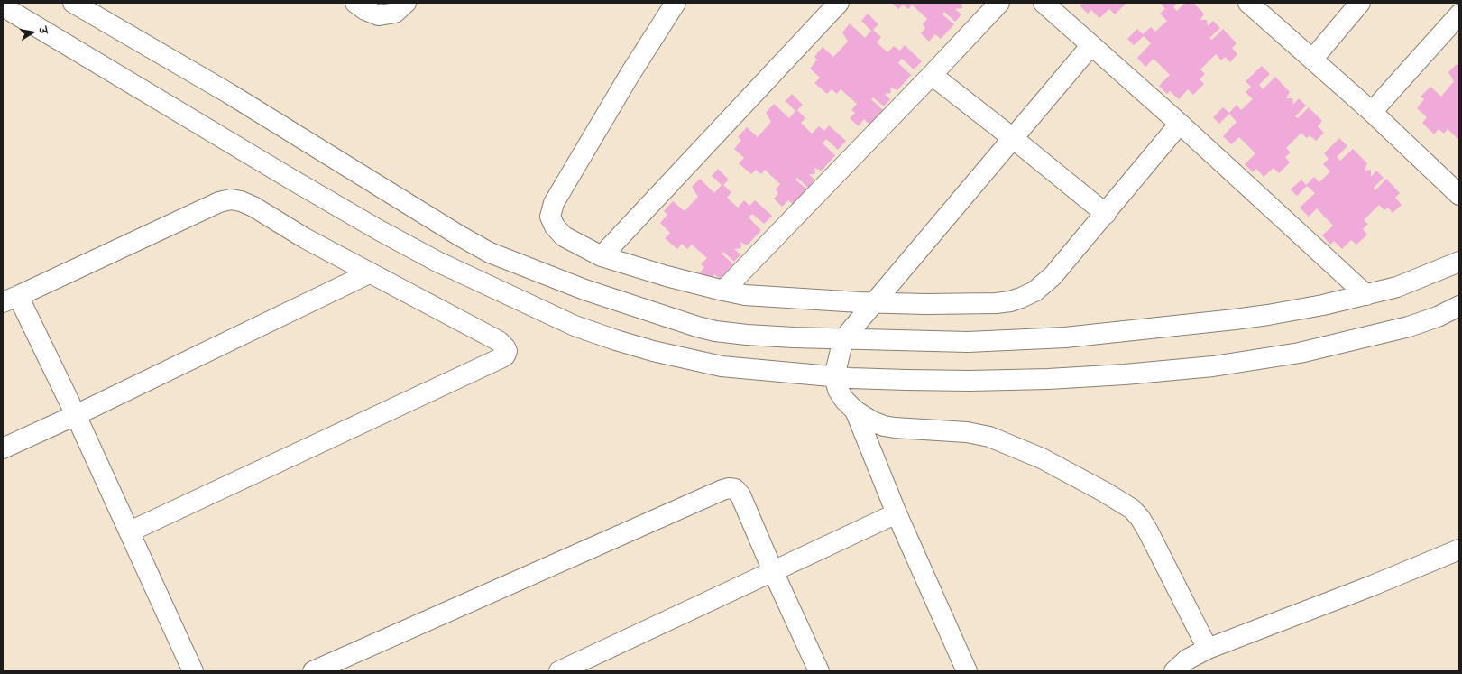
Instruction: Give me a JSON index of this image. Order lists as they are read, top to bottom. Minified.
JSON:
{"north":"right"}
